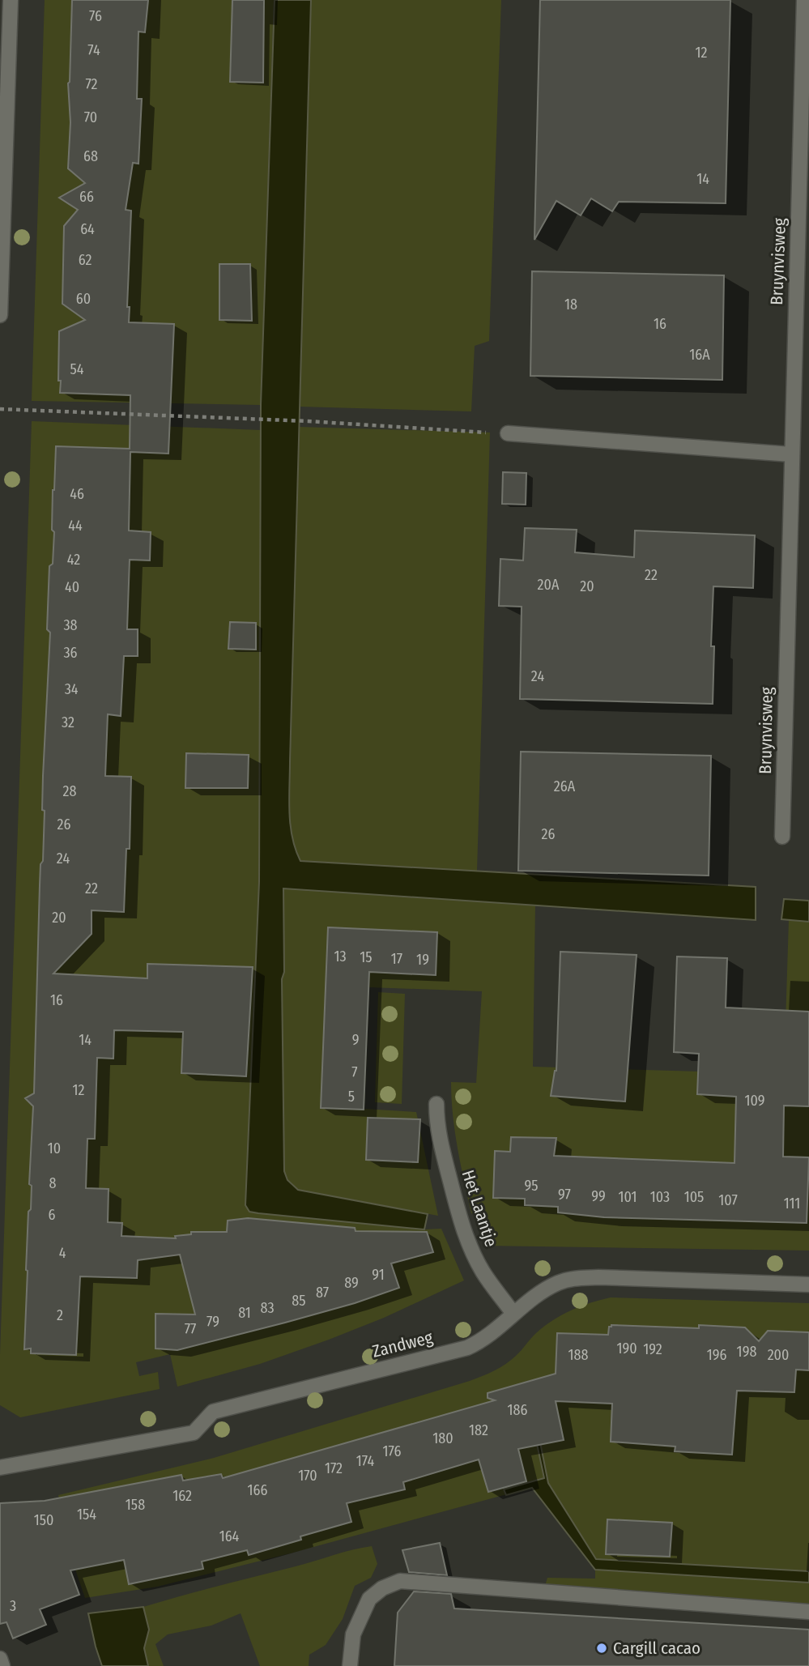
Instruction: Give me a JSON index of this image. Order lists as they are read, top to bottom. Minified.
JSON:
{"streets":{"street":["Bruynvisweg","Het Laantje","Zandweg"]},"crossings":[["Het Laantje","Zandweg"]],"places":["Cargill cacao"],"house_numbers":["76","74","12","72","70","68","14","66","64","62","60","18","16","16A","54","46","44","42","22","20A","20","40","38","36","24","34","32","26A","28","26","26","24","22","20","13","15","17","19","16","14","9","7","12","5","109","10","8","95","97","99","101","103","105","107","111","6","4","91","89","87","85","83","81","2","79","77","190","192","198","188","196","200","186","182","180","176","174","172","170","166","162","158","154","150","164","3"]}
